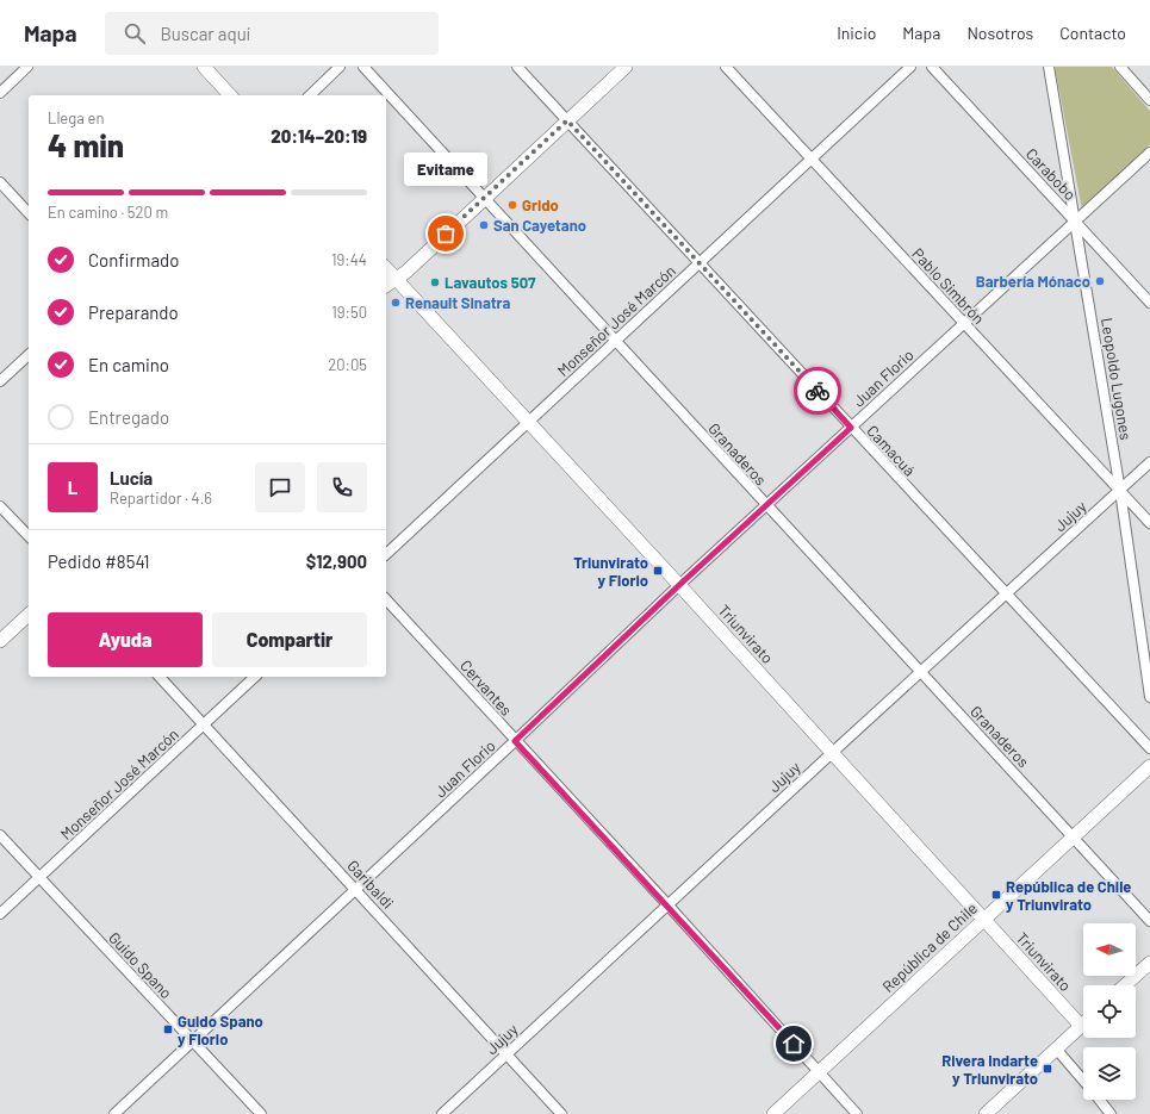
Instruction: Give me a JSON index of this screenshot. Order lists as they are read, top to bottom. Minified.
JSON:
{"streets":{"street":["Carabobo","Pablo Simbrón","Monseñor José Marcón","Juan Florio","Leopoldo Lugones","Camacuá","Granaderos","Jujuy","Triunvirato","Cervantes","Garibaldi","República de Chile","Guido Spano"]},"crossings":[["Carabobo","Juan Florio"],["Carabobo","Leopoldo Lugones"],["Pablo Simbrón","Monseñor José Marcón"],["Pablo Simbrón","Juan Florio"],["Pablo Simbrón","Leopoldo Lugones"],["Pablo Simbrón","Jujuy"],["Monseñor José Marcón","Camacuá"],["Monseñor José Marcón","Granaderos"],["Monseñor José Marcón","Triunvirato"],["Monseñor José Marcón","Garibaldi"],["Monseñor José Marcón","Guido Spano"],["Juan Florio","Leopoldo Lugones"],["Juan Florio","Camacuá"],["Juan Florio","Granaderos"],["Juan Florio","Triunvirato"],["Juan Florio","Cervantes"],["Juan Florio","Garibaldi"],["Juan Florio","Guido Spano"],["Leopoldo Lugones","Jujuy"],["Camacuá","Jujuy"],["Granaderos","Jujuy"],["Granaderos","República de Chile"],["Jujuy","Triunvirato"],["Jujuy","Cervantes"],["Jujuy","Garibaldi"],["Triunvirato","República de Chile"],["Cervantes","República de Chile"]],"places":{"other":["Grido","San Cayetano","Evitame","Barbería Mónaco","Lavautos 507","Renault Sinatra"],"transit":["Triunvirato y Florio","República de Chile y Triunvirato","Guido Spano y Florio","Rivera Indarte y Triunvirato"]},"north":"left","page":{"header":"Mapa","search":"Buscar aquí","nav":["Inicio","Mapa","Nosotros","Contacto"],"heading":["4 min","Llega en","20:14–20:19"],"panel":["Lucía","Repartidor · 4.6","Pedido #8541","$12,900"],"bubble":"Evitame","bar":"En camino · 520 m","list":[["Confirmado","19:44"],["Preparando","19:50"],["En camino","20:05"],"Entregado"],"round":"L","buttons":["Ayuda","Compartir"]}}
